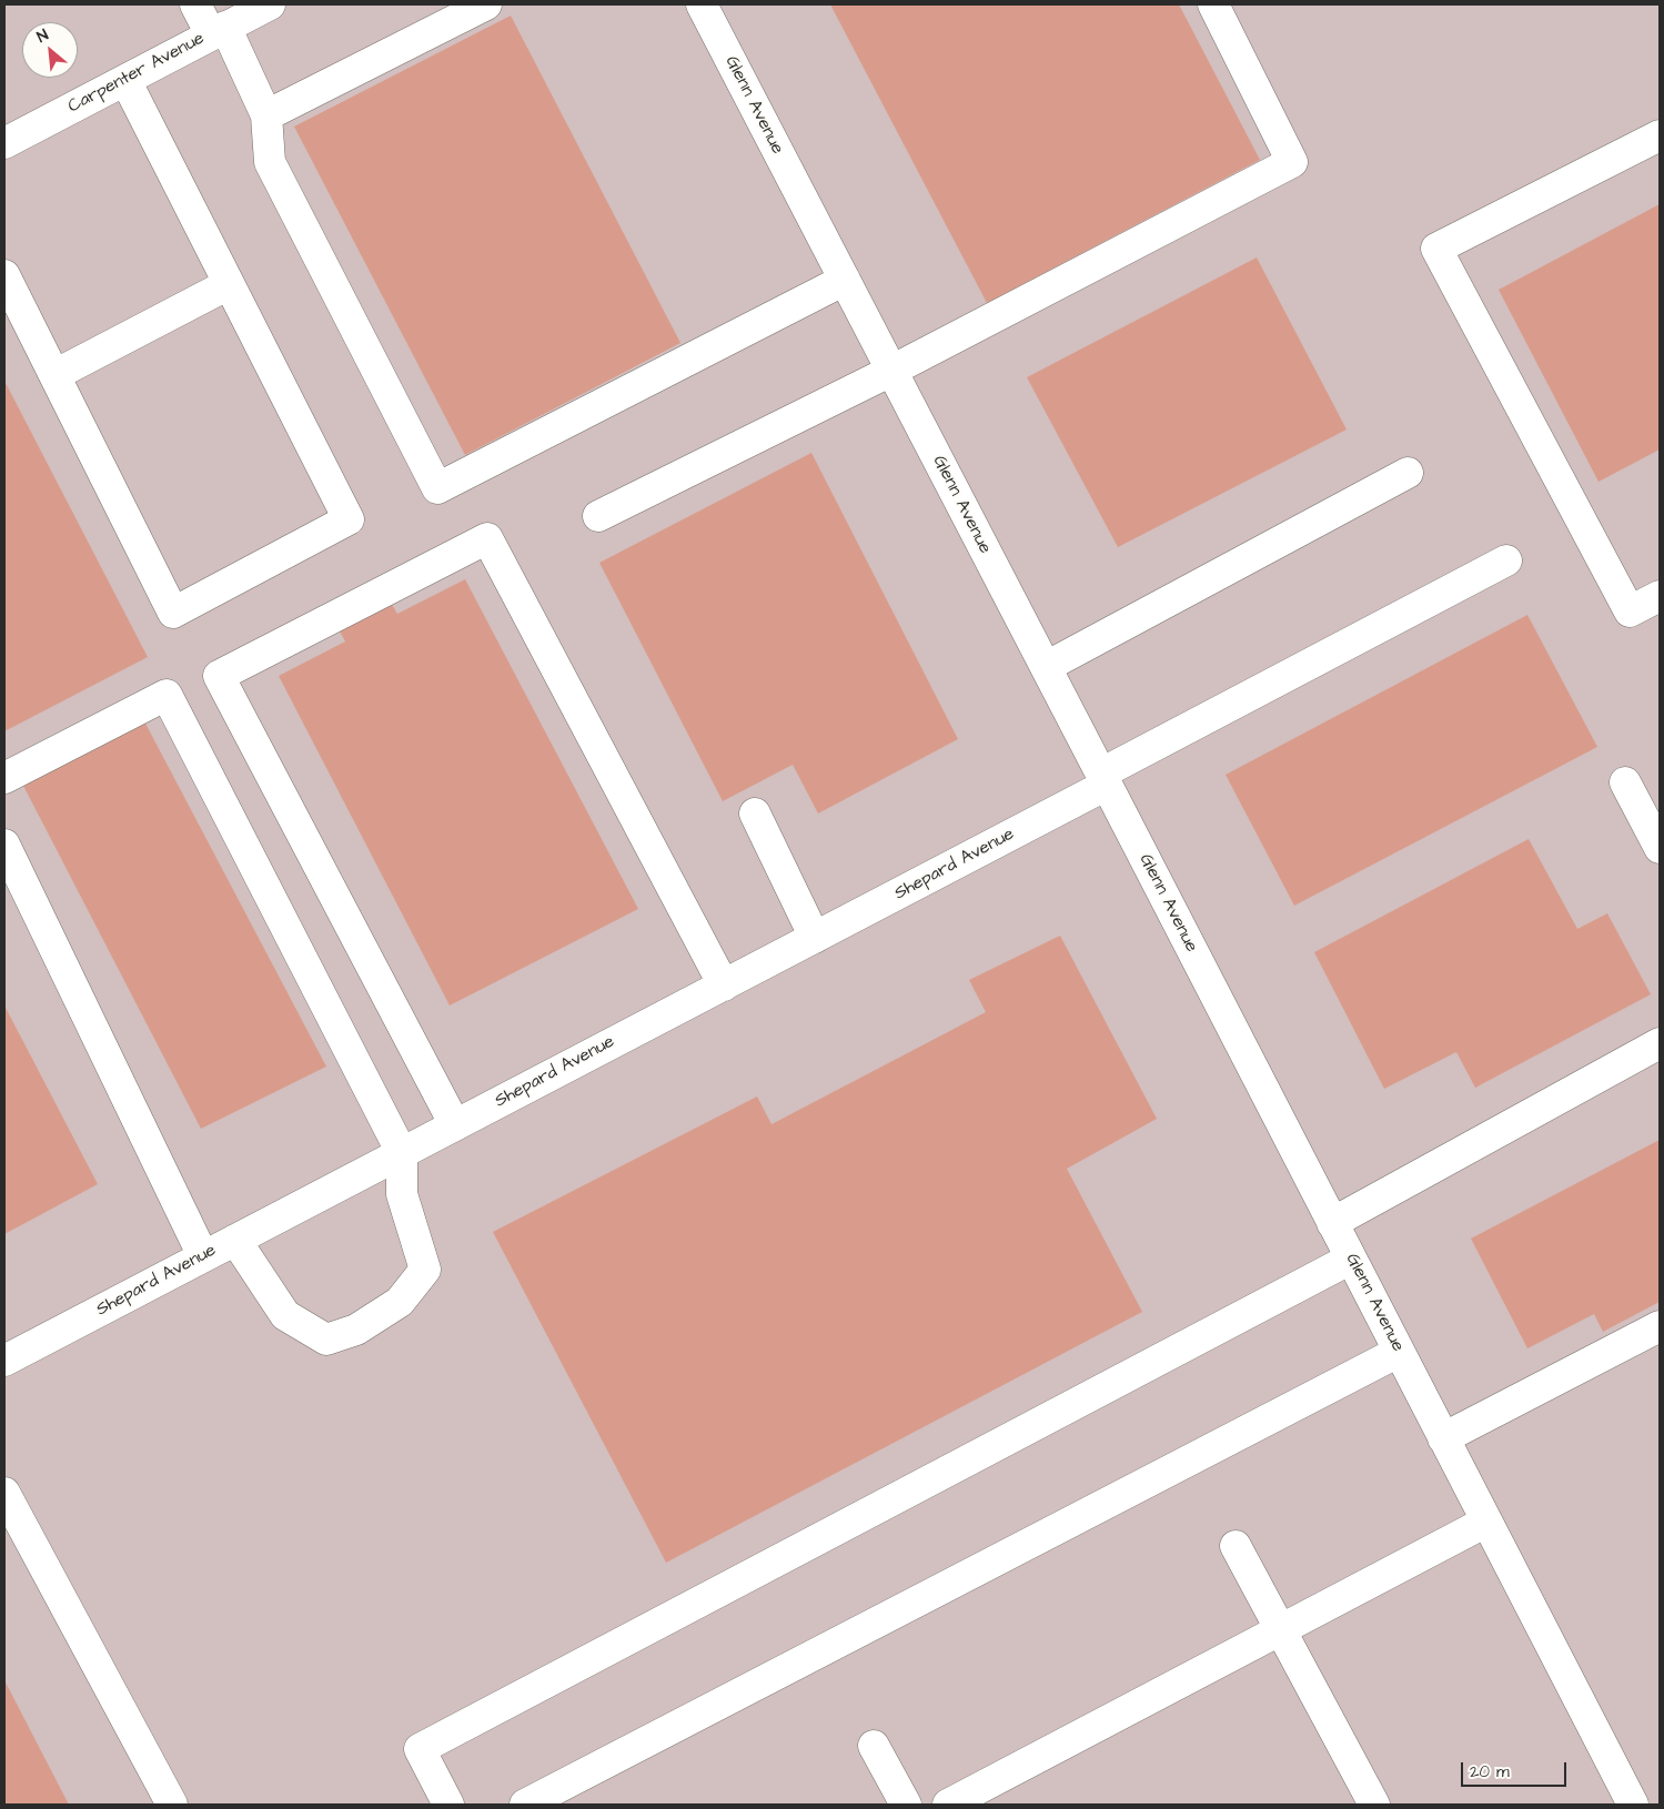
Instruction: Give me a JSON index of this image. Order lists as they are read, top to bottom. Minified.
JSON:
{"streets":{"street":["Carpenter Avenue","Glenn Avenue","Shepard Avenue"]},"crossings":[["Glenn Avenue","Shepard Avenue"]],"scale_bar":"20 m","north":"top left"}
